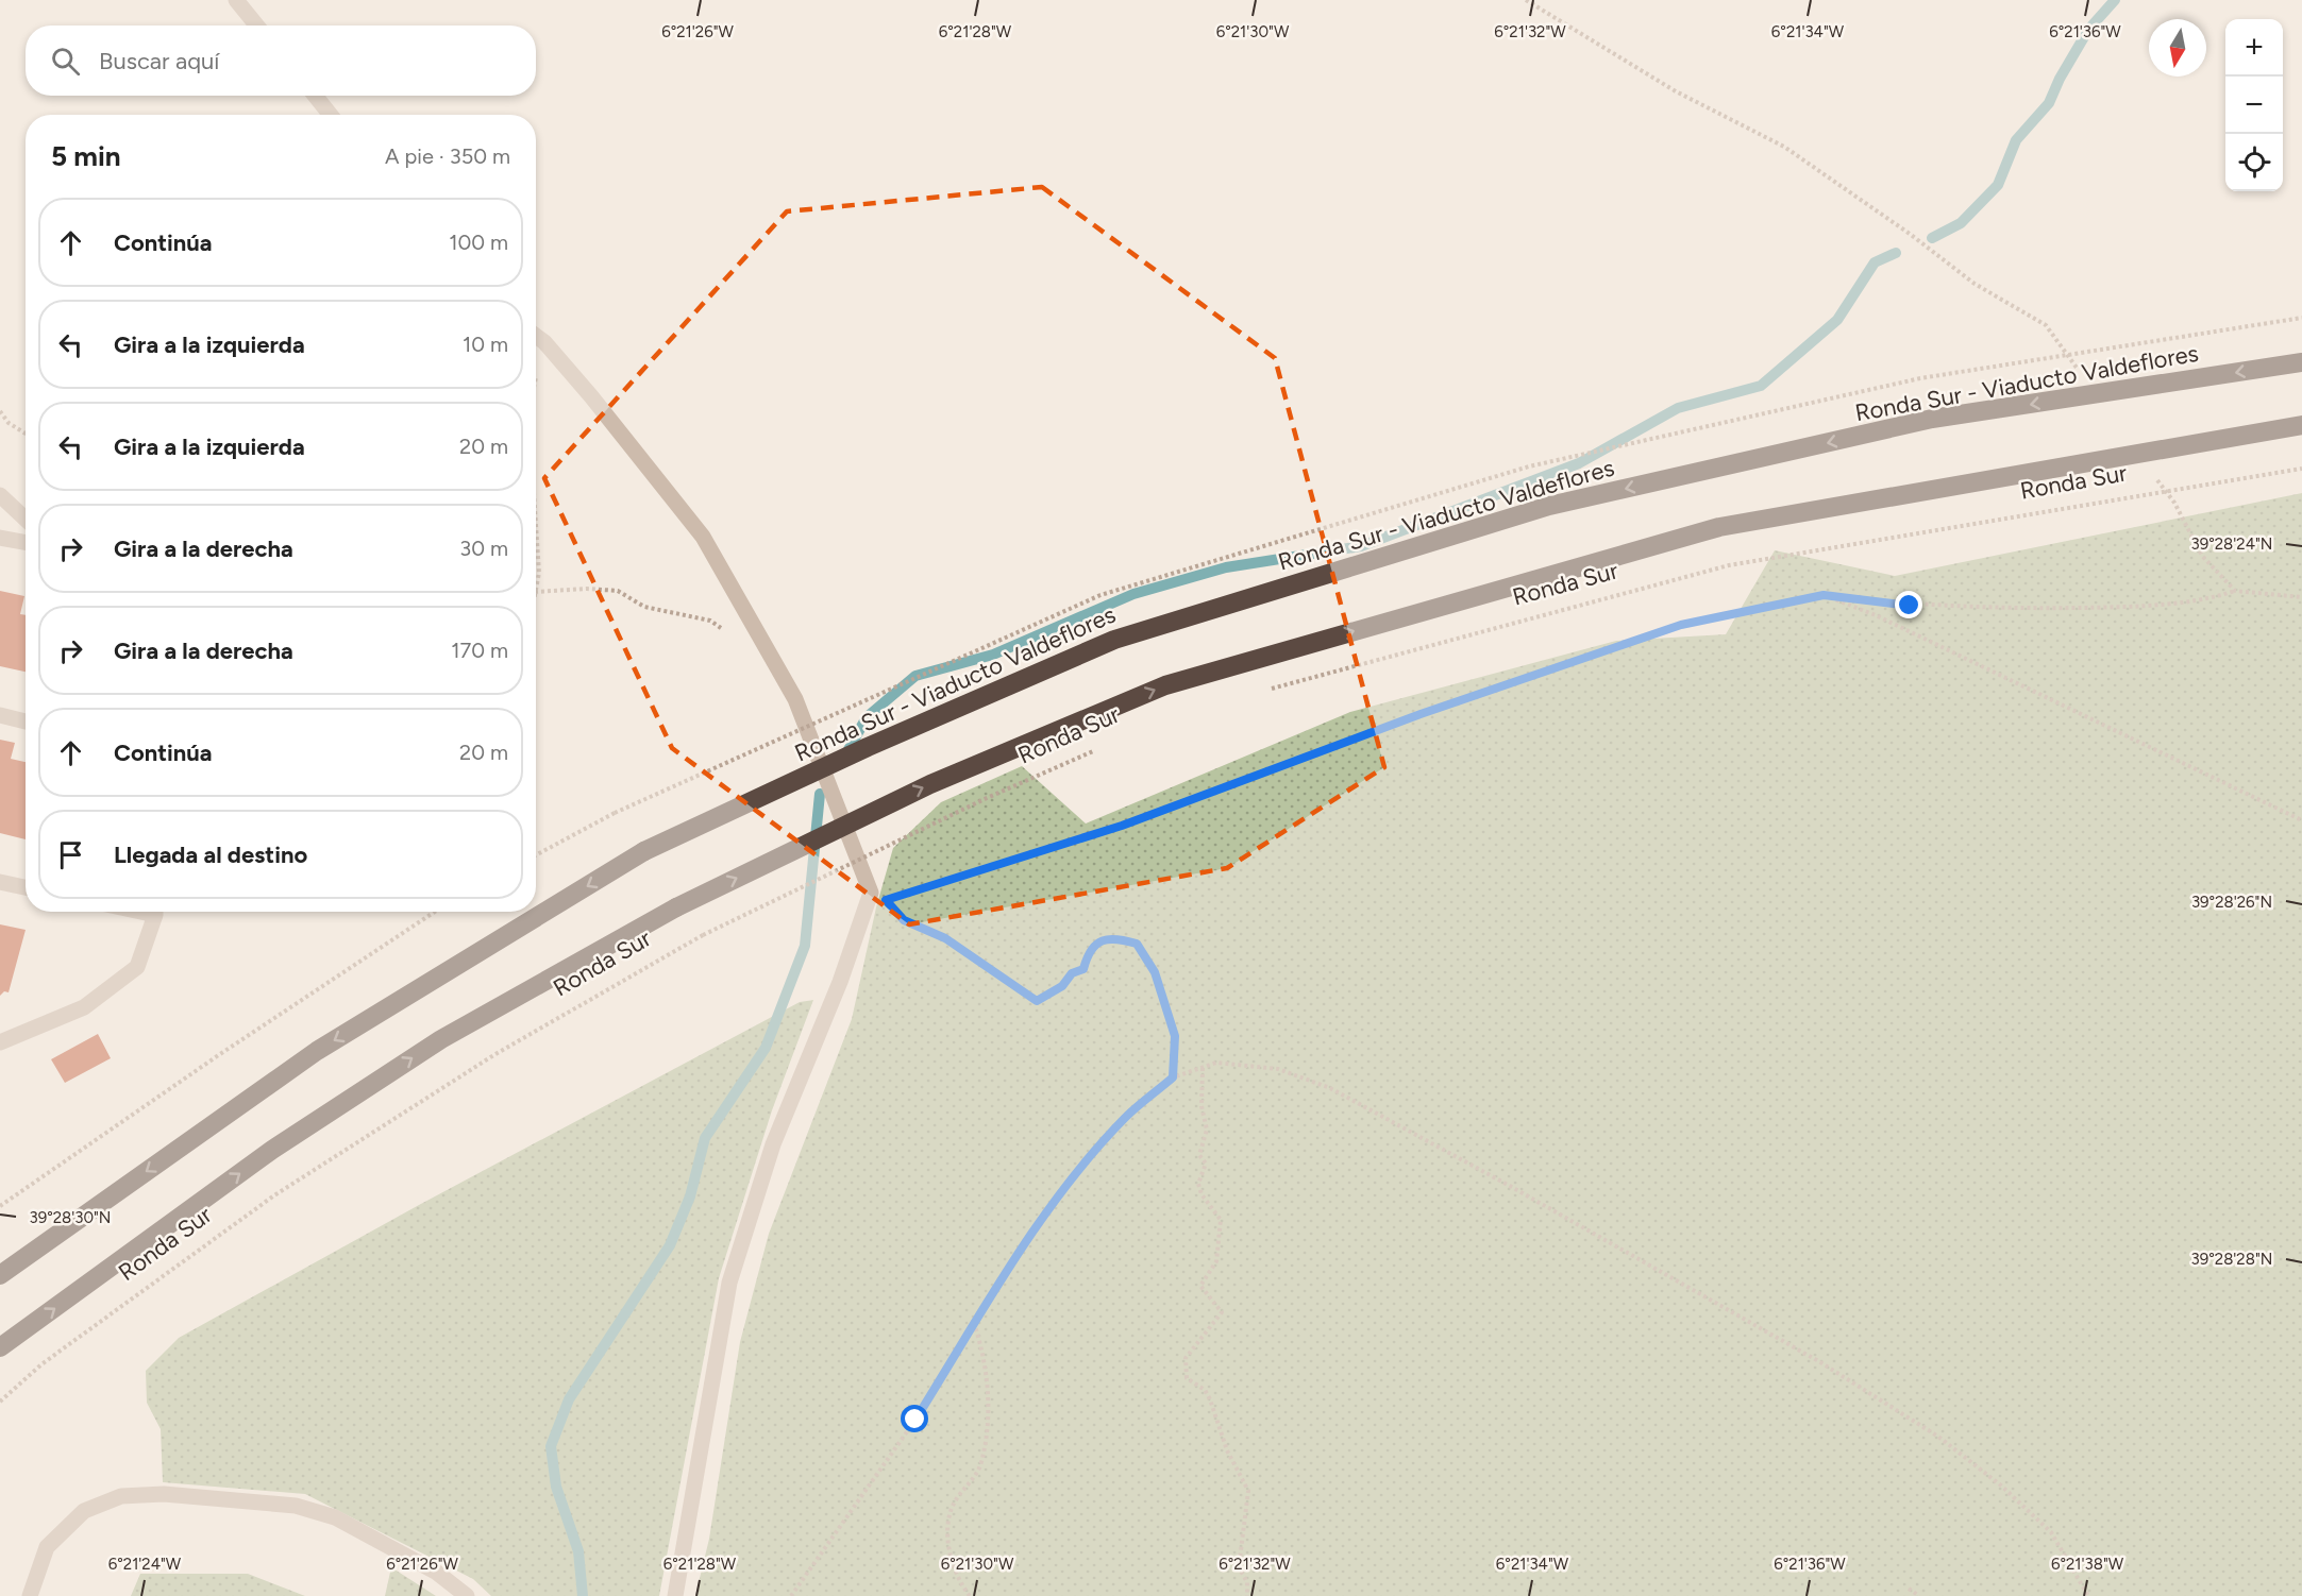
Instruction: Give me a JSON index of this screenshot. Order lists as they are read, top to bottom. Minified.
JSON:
{"streets":{"highway":["Ronda Sur - Viaducto Valdeflores","Ronda Sur"]},"one_way":["Ronda Sur - Viaducto Valdeflores","Ronda Sur"],"north":"bottom","page":{"map_buttons":["+","−"],"search":"Buscar aquí","heading":["5 min","A pie · 350 m"],"list":[["Continúa","100 m"],["Gira a la izquierda","10 m"],["Gira a la izquierda","20 m"],["Gira a la derecha","30 m"],["Gira a la derecha","170 m"],["Continúa","20 m"],"Llegada al destino"]},"coordinates":["6°21'26\"W","6°21'28\"W","6°21'30\"W","6°21'32\"W","6°21'34\"W","6°21'36\"W","39°28'24\"N","39°28'26\"N","39°28'30\"N","39°28'28\"N","6°21'24\"W","6°21'38\"W"]}
